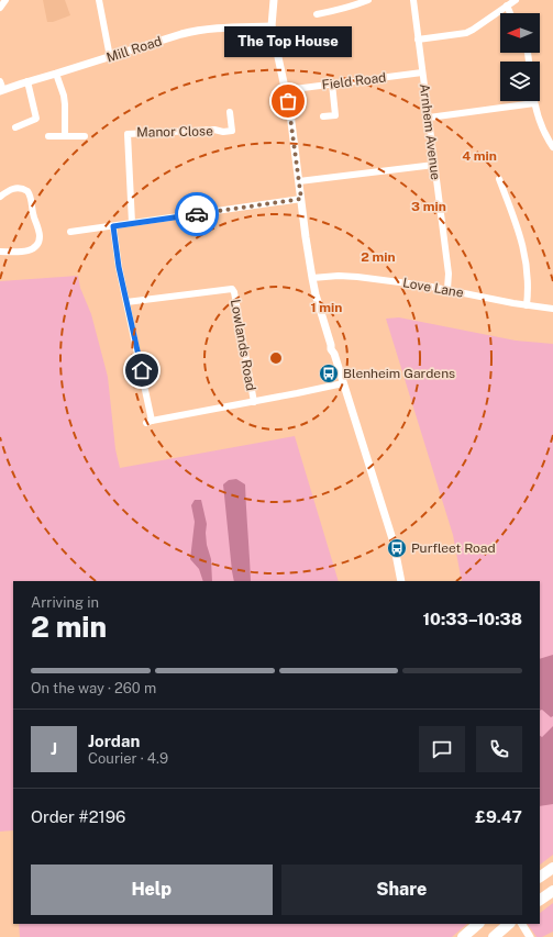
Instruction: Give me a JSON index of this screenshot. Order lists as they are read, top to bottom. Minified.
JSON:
{"streets":{"street":["Mill Road","Field Road","Manor Close","Arnhem Avenue","Love Lane","Lowlands Road"]},"crossings":[["Field Road","Arnhem Avenue"],["Arnhem Avenue","Love Lane"]],"places":{"other":["The Top House"],"bus stop":["Blenheim Gardens","Purfleet Road"]},"north":"left","page":{"bubble":"The Top House","heading":["2 min","Arriving in","10:33–10:38"],"panel":["Jordan","Courier · 4.9","Order #2196","£9.47"],"bar":"On the way · 260 m","round":"J","buttons":["Help","Share"]},"rings":["4 min","3 min","2 min","1 min"]}
